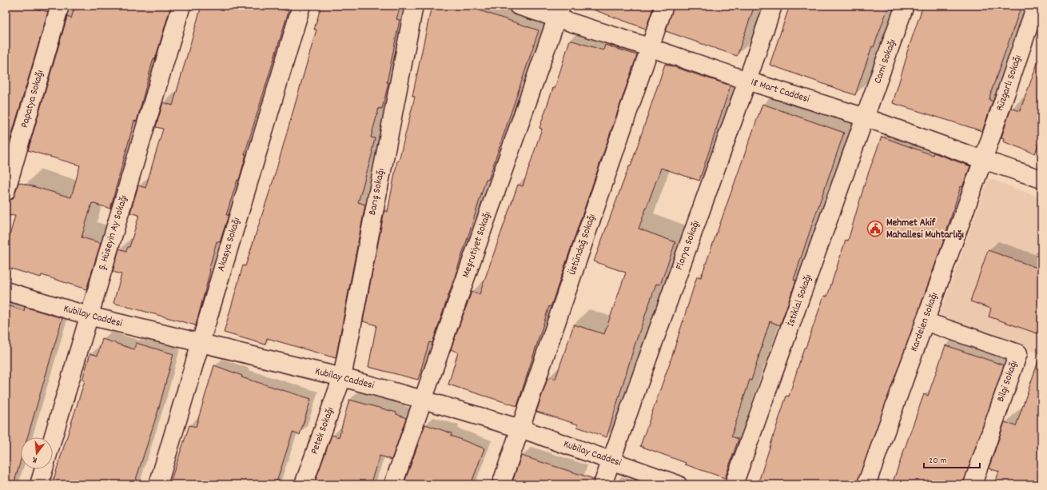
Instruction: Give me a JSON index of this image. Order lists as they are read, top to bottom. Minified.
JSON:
{"streets":{"street":["Cami Sokağı","Rüzgarlı Sokağı","18 Mart Caddesi","Papatya Sokağı","Barış Sokağı","Ş. Hüseyin Ay Sokağı","Akasya Sokağı","Meşrutiyet Sokağı","Üstündağ Sokağı","Florya Sokağı","İstiklal Sokağı","Kubilay Caddesi","Kardelen Sokağı","Bilgi Sokağı","Petek Sokağı"]},"crossings":[["Cami Sokağı","18 Mart Caddesi"],["Cami Sokağı","İstiklal Sokağı"],["Rüzgarlı Sokağı","18 Mart Caddesi"],["Rüzgarlı Sokağı","Kardelen Sokağı"],["18 Mart Caddesi","Meşrutiyet Sokağı"],["18 Mart Caddesi","Üstündağ Sokağı"],["18 Mart Caddesi","Florya Sokağı"],["18 Mart Caddesi","İstiklal Sokağı"],["18 Mart Caddesi","Kardelen Sokağı"],["Barış Sokağı","Kubilay Caddesi"],["Barış Sokağı","Petek Sokağı"],["Ş. Hüseyin Ay Sokağı","Kubilay Caddesi"],["Akasya Sokağı","Kubilay Caddesi"],["Meşrutiyet Sokağı","Kubilay Caddesi"],["Üstündağ Sokağı","Kubilay Caddesi"],["Florya Sokağı","Kubilay Caddesi"],["Kubilay Caddesi","Petek Sokağı"],["Kardelen Sokağı","Bilgi Sokağı"]],"places":{"public building":["Mehmet Akif Mahallesi Muhtarlığı"]},"scale_bar":"20 m","north":"bottom"}
